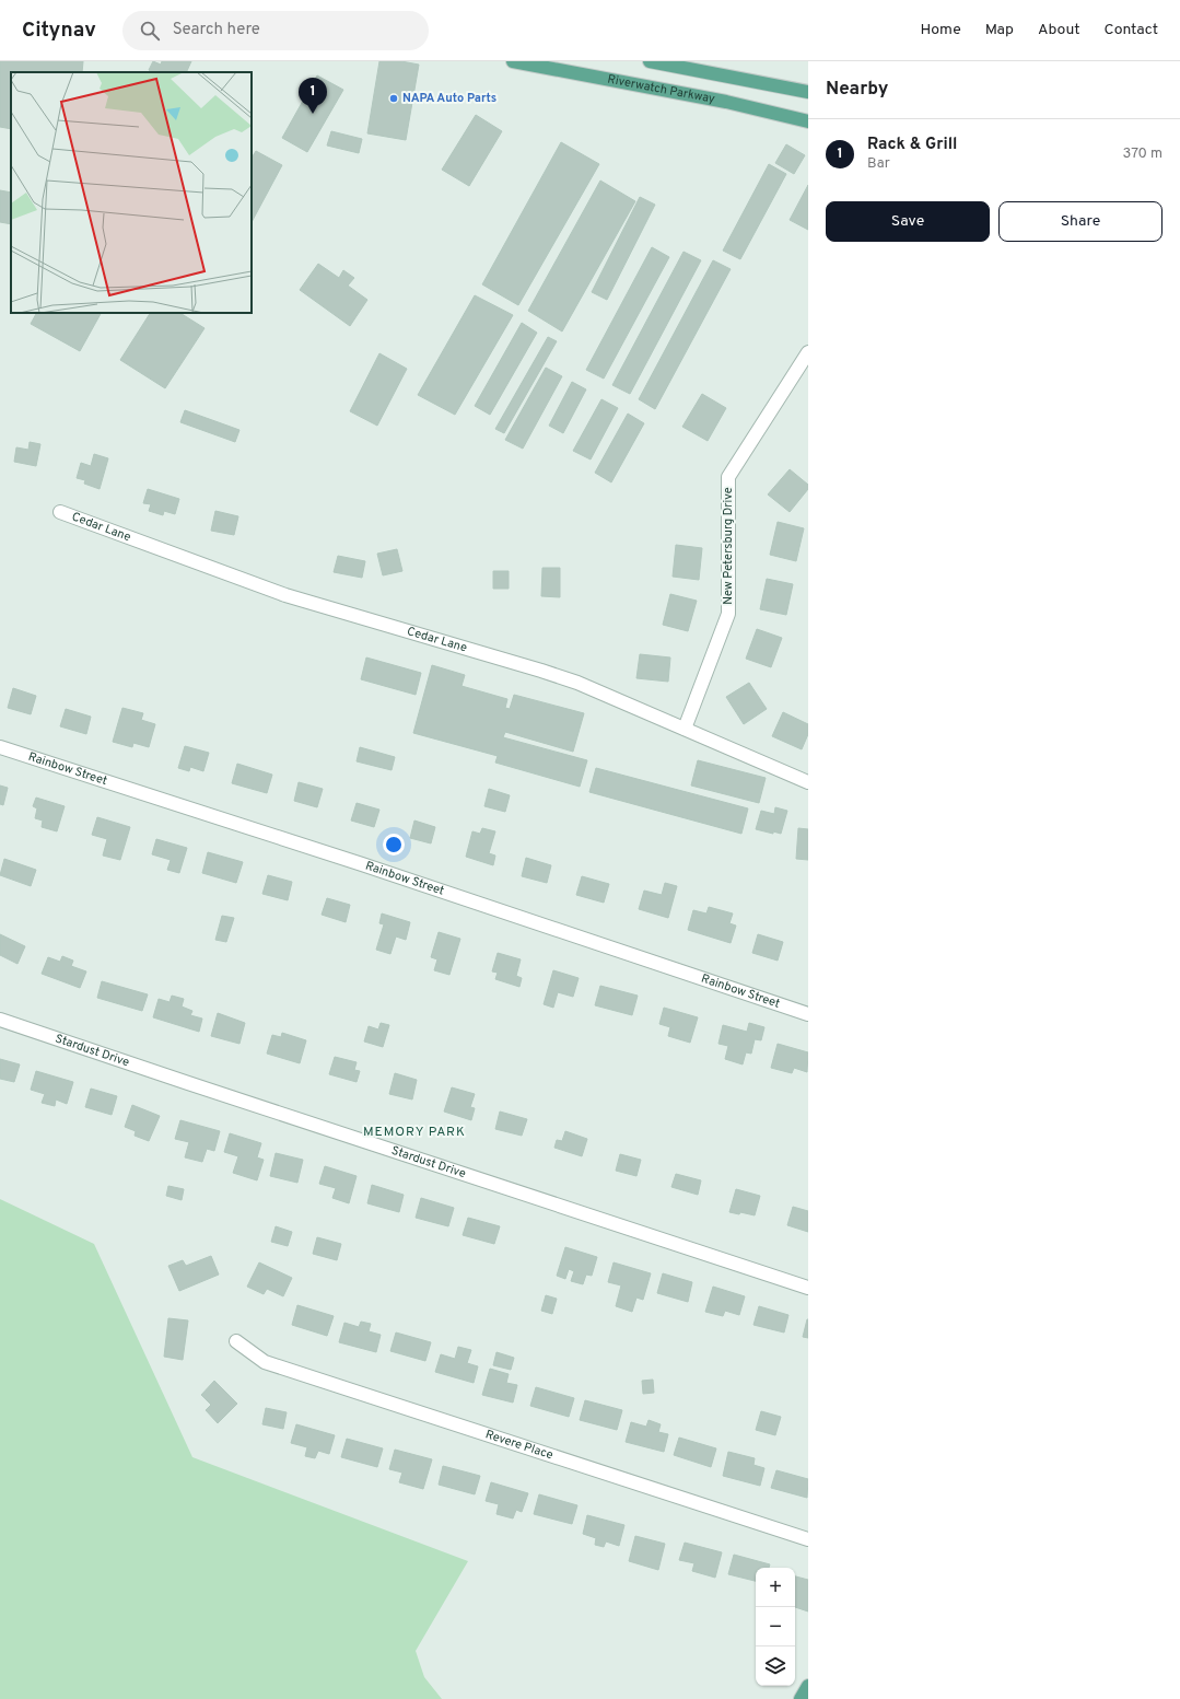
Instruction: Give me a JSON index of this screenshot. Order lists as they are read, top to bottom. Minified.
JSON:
{"streets":{"main road":["Riverwatch Parkway"],"street":["Cedar Lane","New Petersburg Drive","Rainbow Street","Stardust Drive","Revere Place"]},"crossings":[["Cedar Lane","New Petersburg Drive"]],"districts":["MEMORY PARK"],"places":["NAPA Auto Parts"],"page":{"header":"Citynav","search":"Search here","nav":["Home","Map","About","Contact"],"heading":"Nearby","pins":"1","list":[{"mark":"1","name":"Rack & Grill","note":"Bar","value":"370 m"}],"buttons":["Save","Share"],"map_buttons":["+","−"]}}
